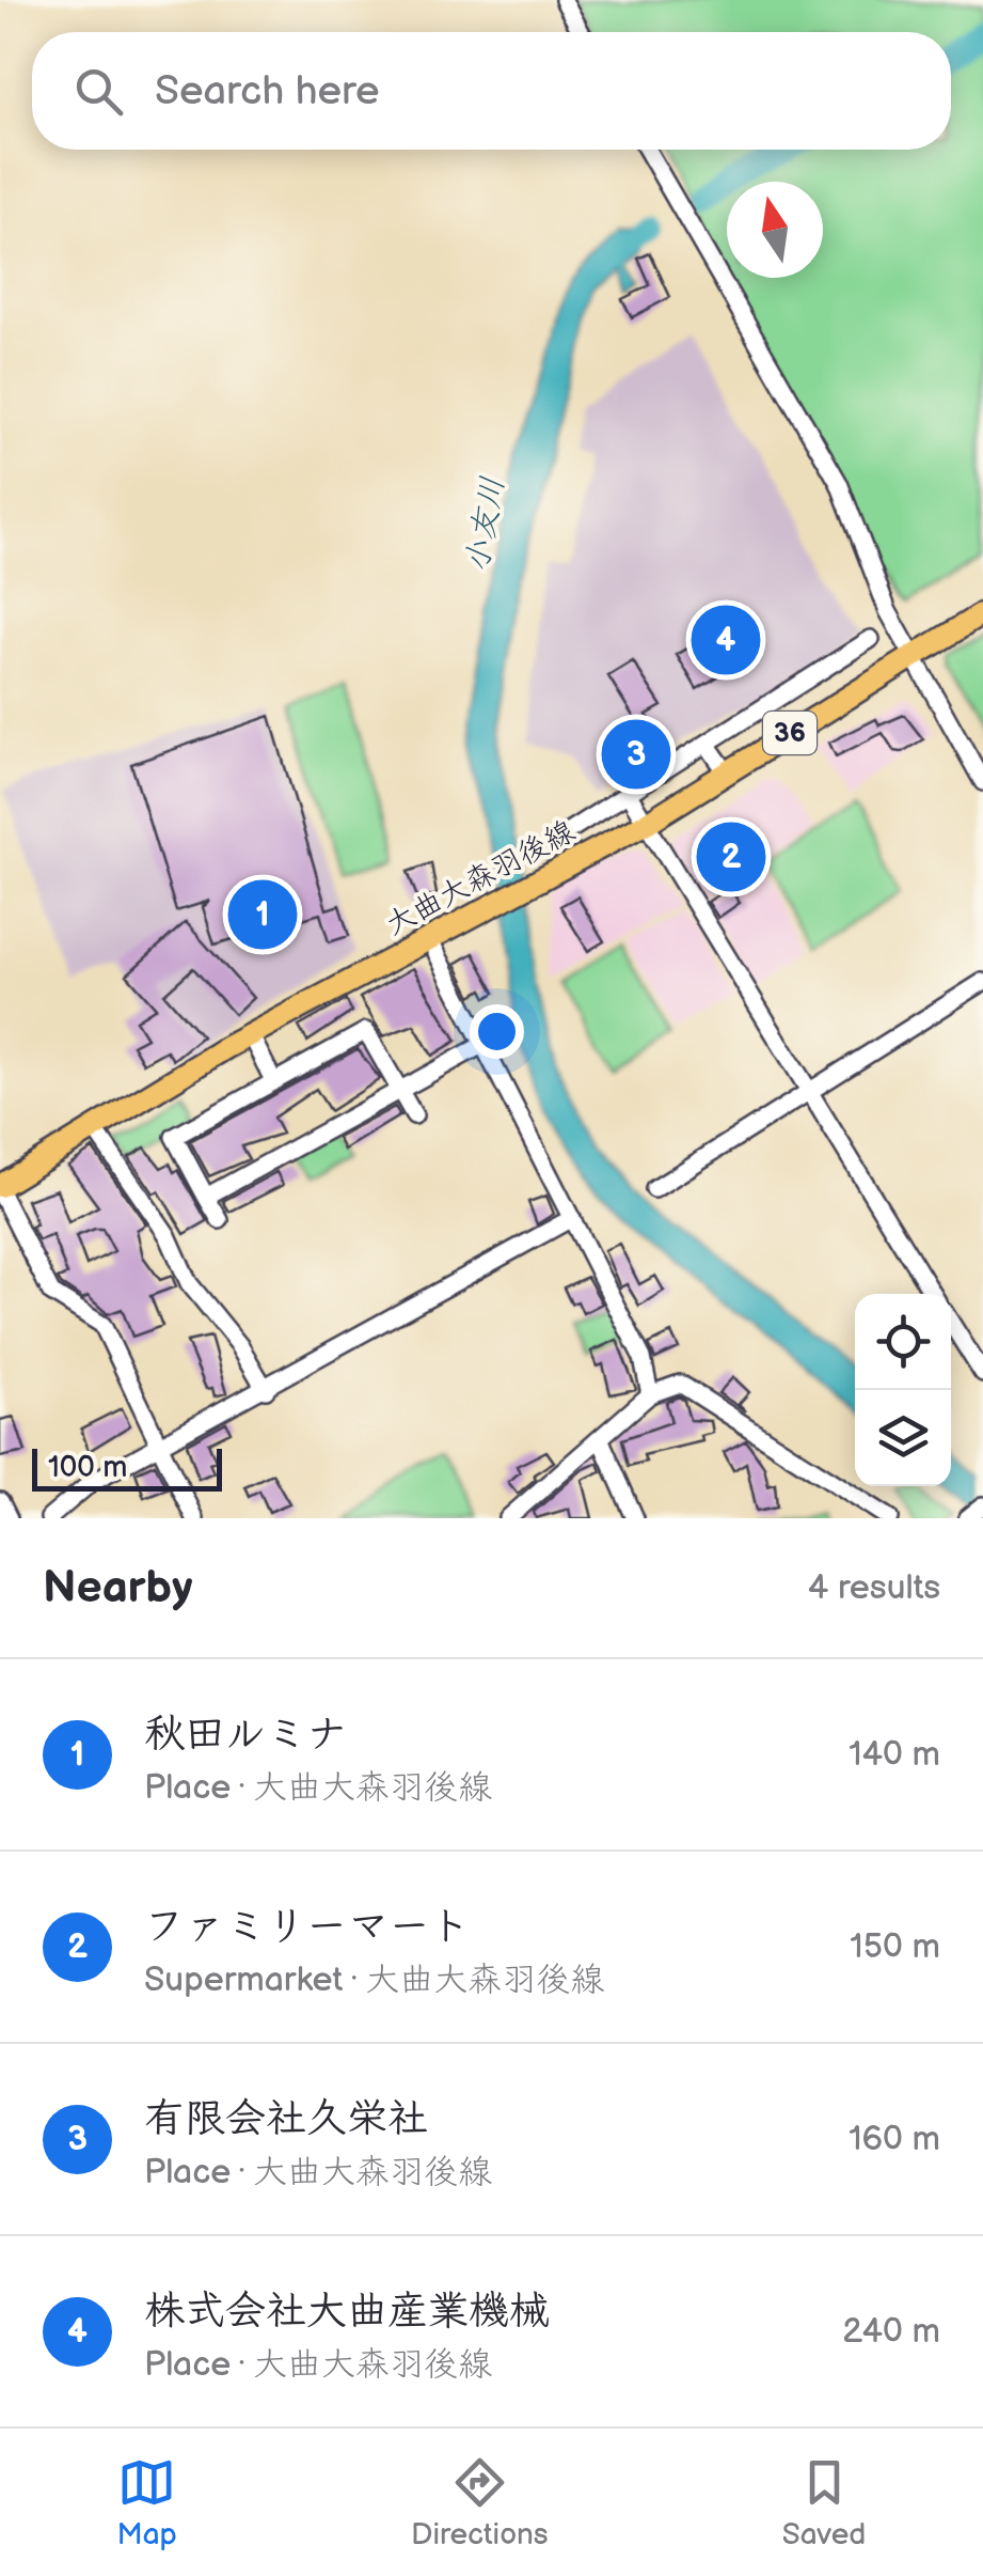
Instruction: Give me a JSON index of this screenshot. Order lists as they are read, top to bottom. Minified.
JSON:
{"streets":{"main road":["36","大曲大森羽後線"]},"water":["小友川"],"scale_bar":"100 m","north":"top","page":{"search":"Search here","pins":["4","3","2","1"],"scale":"100 m","heading":["Nearby","4 results"],"list":[{"mark":"1","name":"秋田ルミナ","note":"Place · 大曲大森羽後線","value":"140 m"},{"mark":"2","name":"ファミリーマート","note":"Supermarket · 大曲大森羽後線","value":"150 m"},{"mark":"3","name":"有限会社久栄社","note":"Place · 大曲大森羽後線","value":"160 m"},{"mark":"4","name":"株式会社大曲産業機械","note":"Place · 大曲大森羽後線","value":"240 m"}],"nav":["Map","Directions","Saved"]}}
